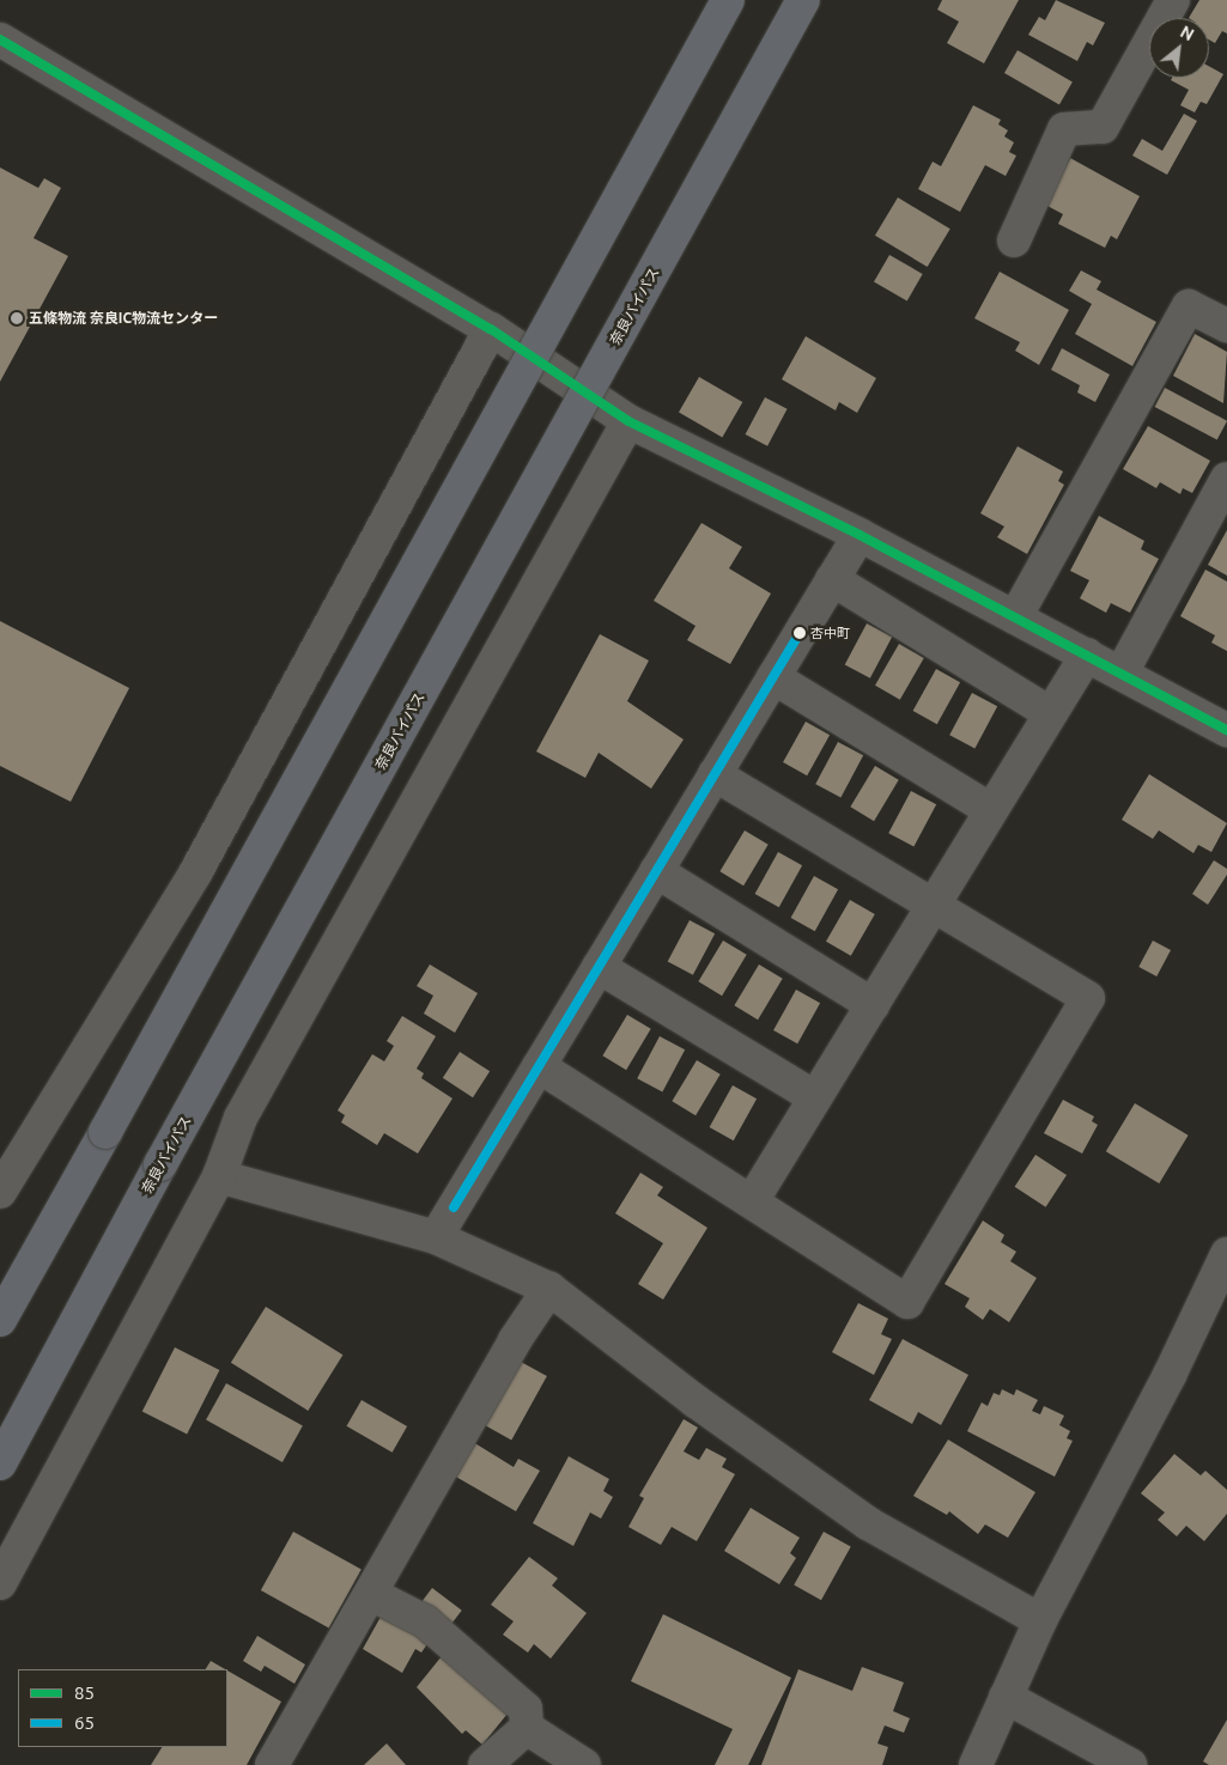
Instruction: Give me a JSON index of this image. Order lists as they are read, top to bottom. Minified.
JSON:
{"streets":{"highway":["奈良バイパス"]},"places":["五條物流 奈良IC物流センター","杏中町"],"lines":["transit line 85","transit line 65"],"legend":["85","65"],"north":"top right"}
